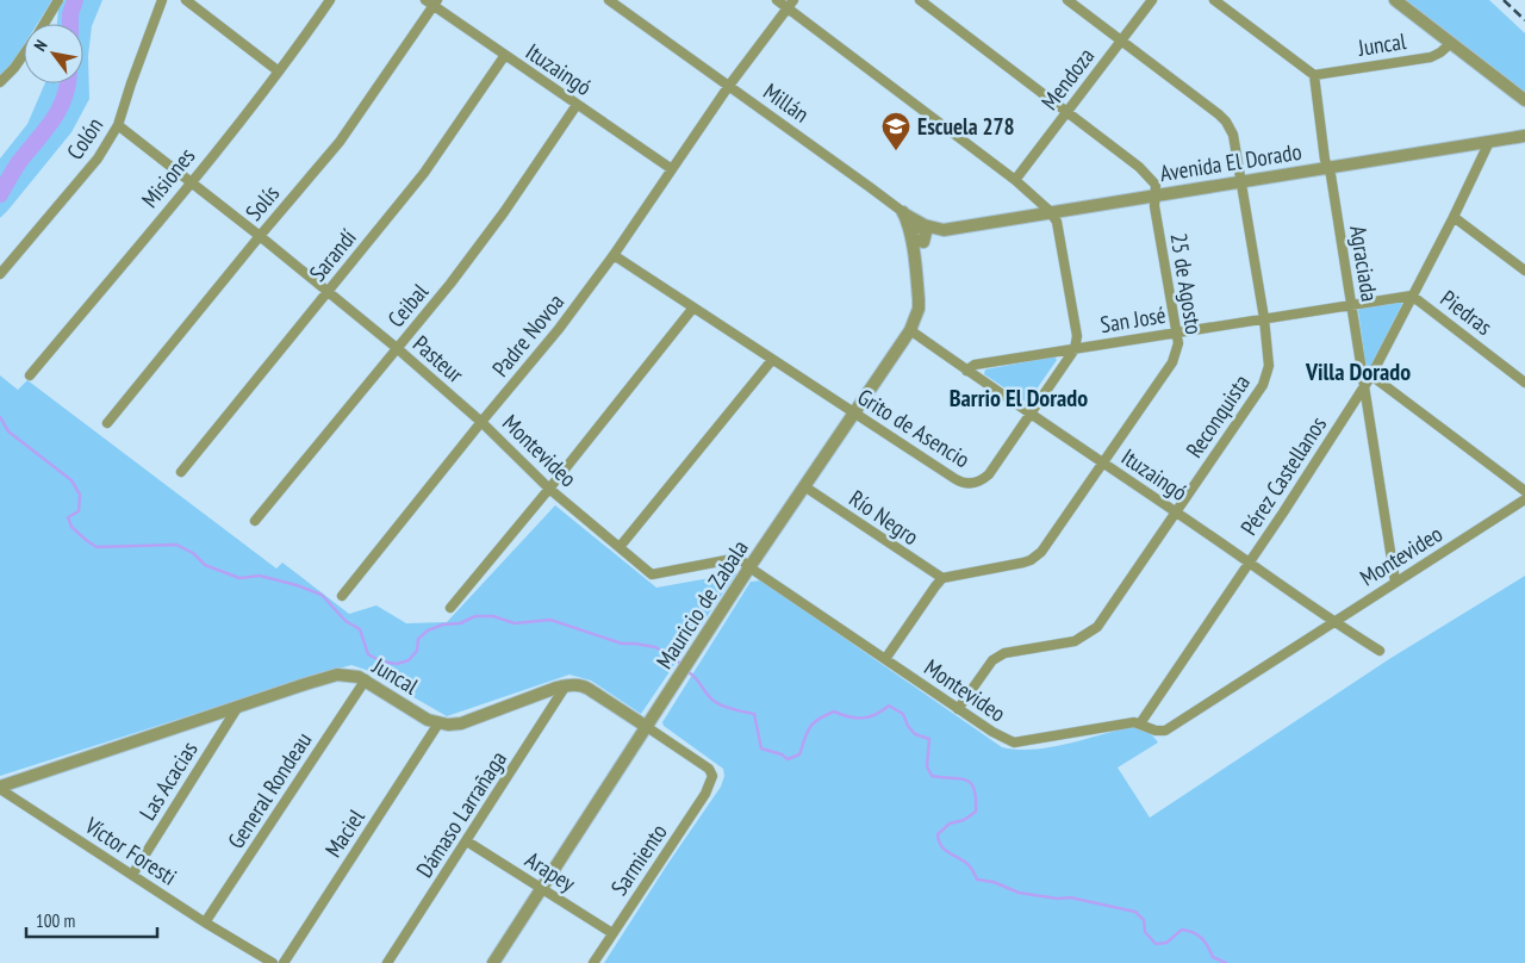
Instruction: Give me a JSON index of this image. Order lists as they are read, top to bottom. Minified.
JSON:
{"streets":{"street":["Juncal","Ituzaingó","Mendoza","Millán","Colón","Avenida El Dorado","Misiones","Solís","Sarandí","Agraciada","25 de Agosto","Ceibal","Piedras","San José","Padre Novoa","Pasteur","Reconquista","Grito de Asencio","Montevideo","Pérez Castellanos","Río Negro","Mauricio de Zabala","Las Acacias","General Rondeau","Dámaso Larrañaga","Maciel","Víctor Foresti","Sarmiento","Arapey"]},"crossings":[["Juncal","Agraciada"],["Juncal","Las Acacias"],["Juncal","General Rondeau"],["Juncal","Maciel"],["Juncal","Víctor Foresti"],["Ituzaingó","Solís"],["Ituzaingó","Sarandí"],["Ituzaingó","25 de Agosto"],["Ituzaingó","Ceibal"],["Ituzaingó","San José"],["Ituzaingó","Padre Novoa"],["Ituzaingó","Reconquista"],["Ituzaingó","Grito de Asencio"],["Ituzaingó","Montevideo"],["Ituzaingó","Pérez Castellanos"],["Ituzaingó","Mauricio de Zabala"],["Mendoza","25 de Agosto"],["Mendoza","Reconquista"],["Millán","Avenida El Dorado"],["Millán","Padre Novoa"],["Millán","Mauricio de Zabala"],["Colón","Pasteur"],["Avenida El Dorado","Agraciada"],["Avenida El Dorado","25 de Agosto"],["Avenida El Dorado","Reconquista"],["Avenida El Dorado","Pérez Castellanos"],["Misiones","Pasteur"],["Solís","Pasteur"],["Sarandí","Pasteur"],["Agraciada","San José"],["Agraciada","Montevideo"],["Agraciada","Pérez Castellanos"],["25 de Agosto","San José"],["25 de Agosto","Río Negro"],["Ceibal","Pasteur"],["Piedras","San José"],["Piedras","Pérez Castellanos"],["San José","Reconquista"],["San José","Grito de Asencio"],["San José","Pérez Castellanos"],["Padre Novoa","Pasteur"],["Padre Novoa","Grito de Asencio"],["Padre Novoa","Montevideo"],["Pasteur","Montevideo"],["Reconquista","Montevideo"],["Grito de Asencio","Mauricio de Zabala"],["Montevideo","Pérez Castellanos"],["Montevideo","Mauricio de Zabala"],["Río Negro","Mauricio de Zabala"],["Mauricio de Zabala","Sarmiento"],["Mauricio de Zabala","Arapey"],["Las Acacias","Víctor Foresti"],["General Rondeau","Víctor Foresti"],["Dámaso Larrañaga","Arapey"],["Sarmiento","Arapey"]],"districts":["Villa Dorado","Barrio El Dorado"],"places":{"school or university":["Escuela 278"]},"scale_bar":"100 m","north":"top left"}
